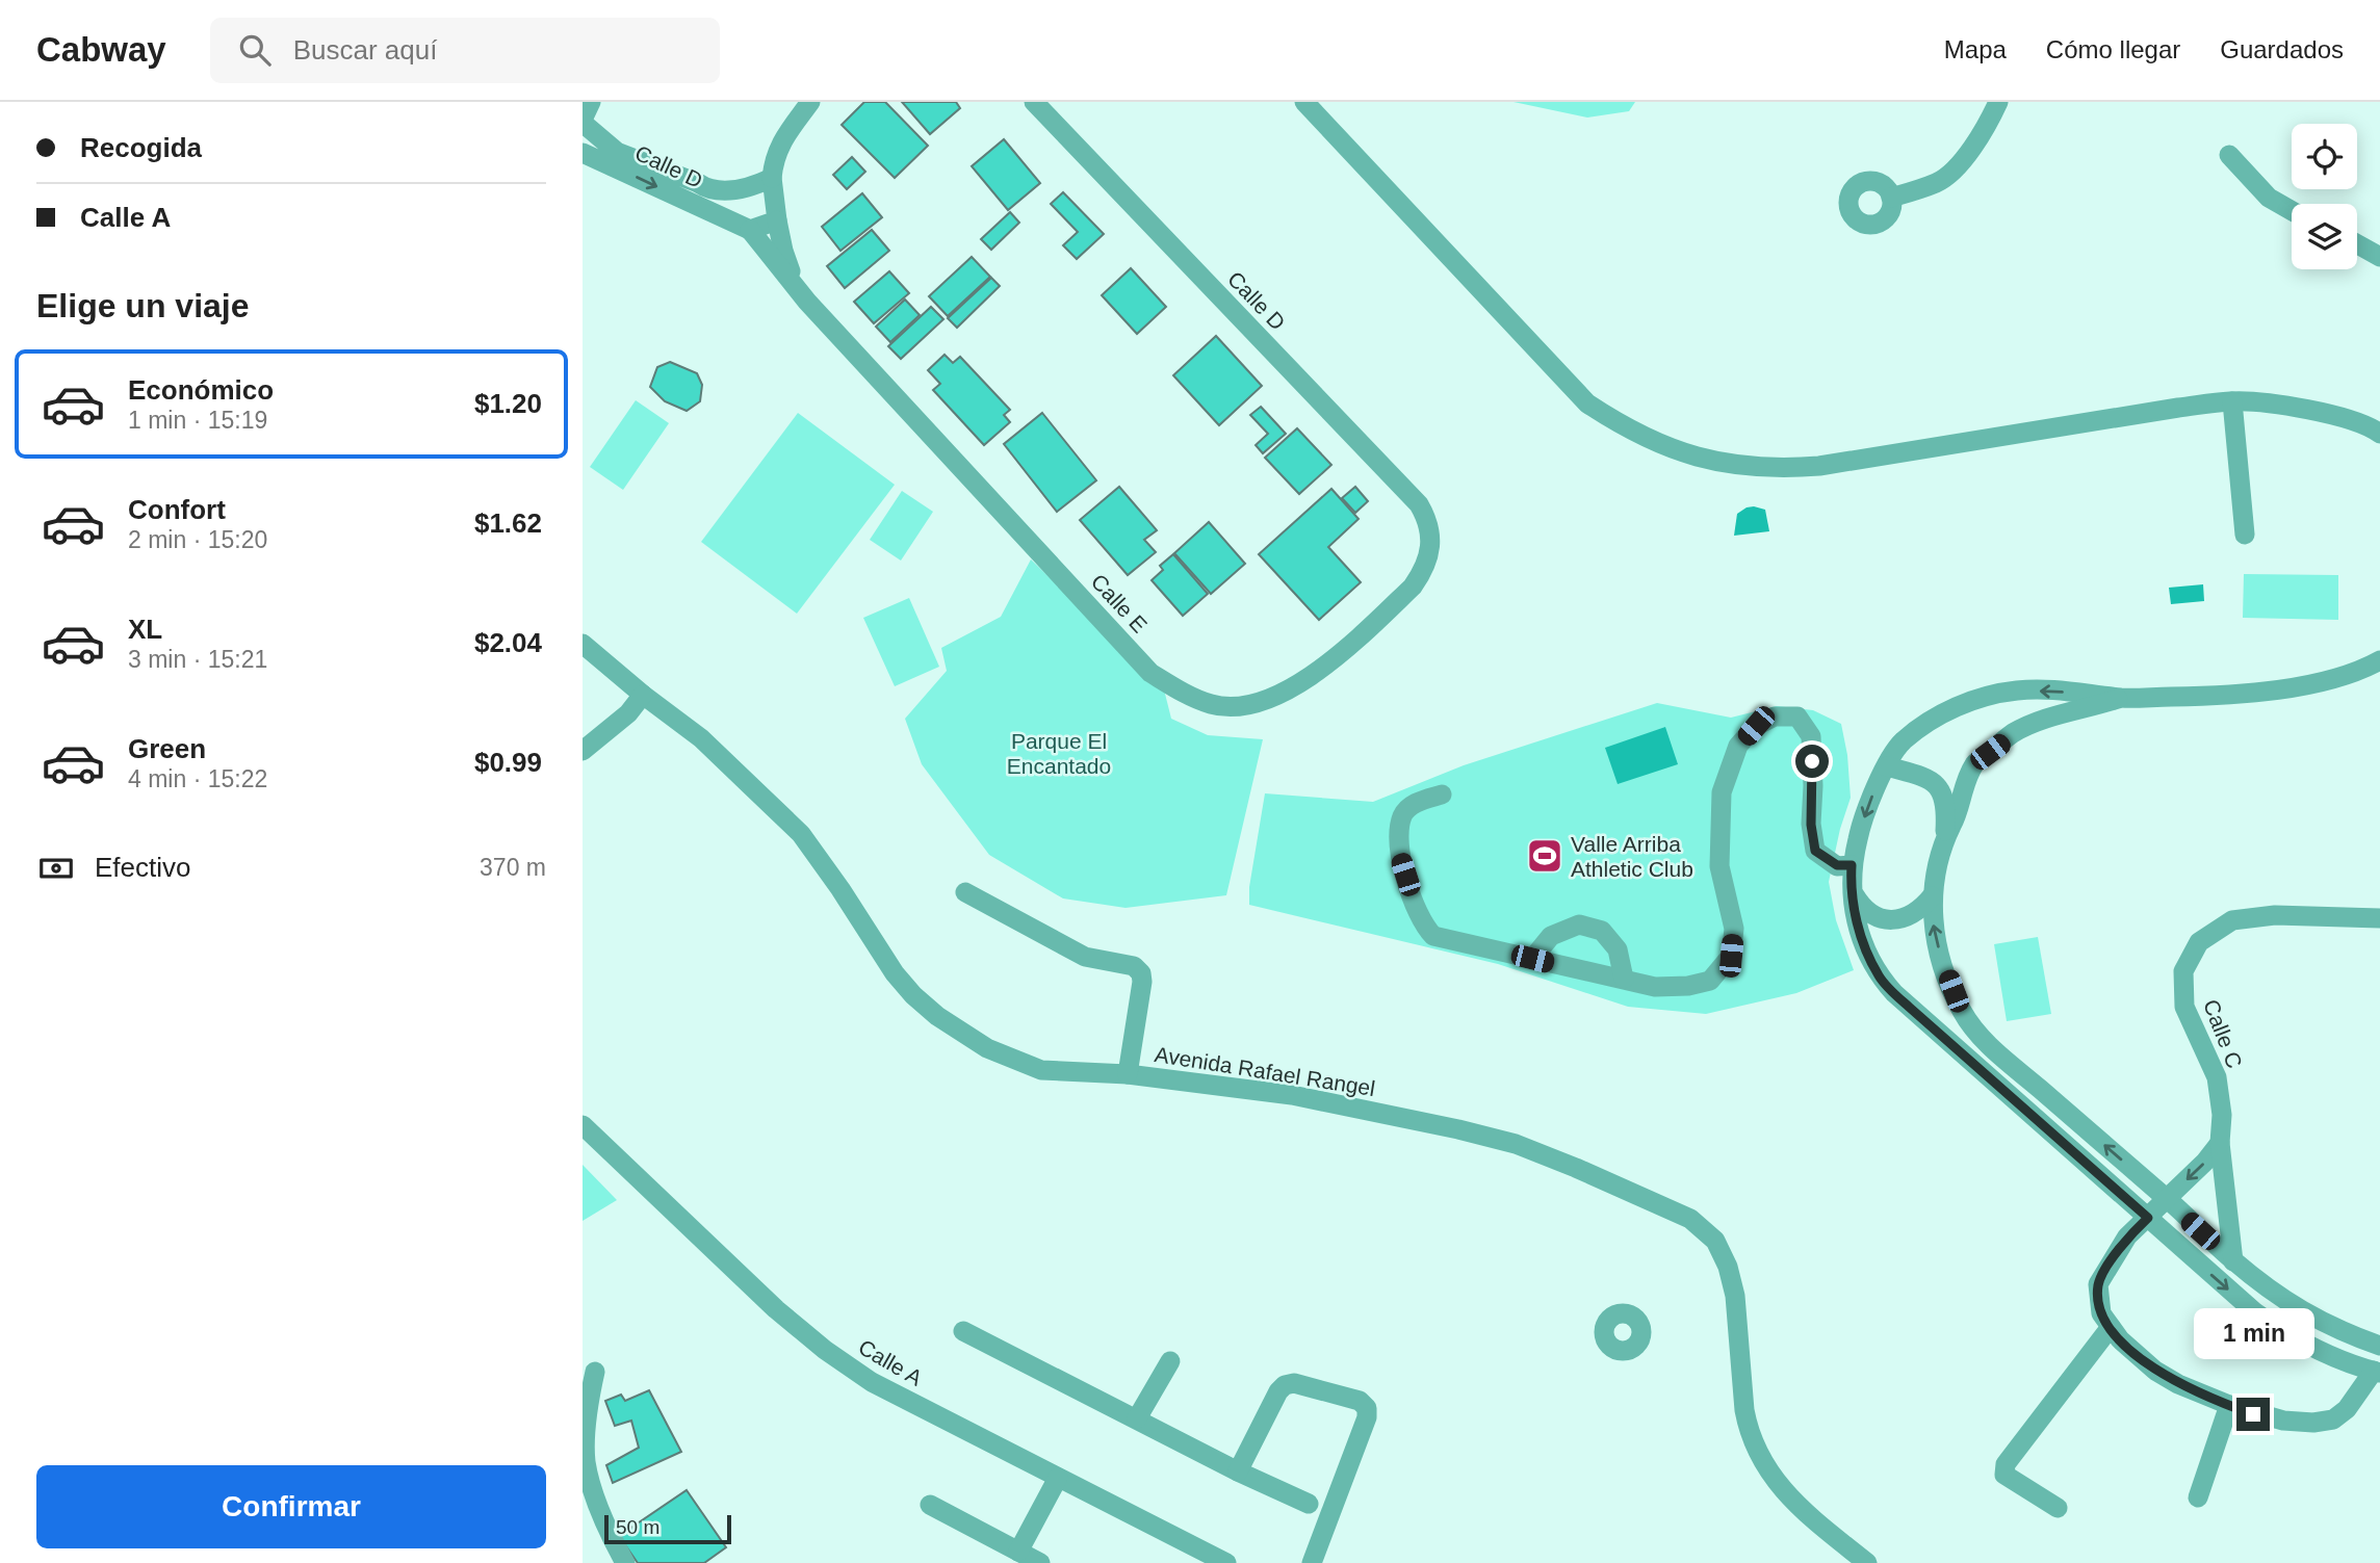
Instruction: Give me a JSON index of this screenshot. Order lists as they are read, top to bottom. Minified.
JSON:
{"streets":{"street":["Calle D","Calle E","Calle C","Avenida Rafael Rangel","Calle A"]},"crossings":[["Calle D","Calle E"]],"parks":["Parque El Encantado"],"places":{"sports":["Valle Arriba Athletic Club"]},"scale_bar":"50 m","page":{"header":"Cabway","search":"Buscar aquí","nav":["Mapa","Cómo llegar","Guardados"],"banner":["Recogida","Calle A"],"heading":"Elige un viaje","list":[{"name":"Económico","note":"1 min · 15:19","value":"$1.20"},{"name":"Confort","note":"2 min · 15:20","value":"$1.62"},{"name":"XL","note":"3 min · 15:21","value":"$2.04"},{"name":"Green","note":"4 min · 15:22","value":"$0.99"}],"pay":["Efectivo","370 m"],"bubble":"1 min","buttons":"Confirmar","scale":"50 m"}}
